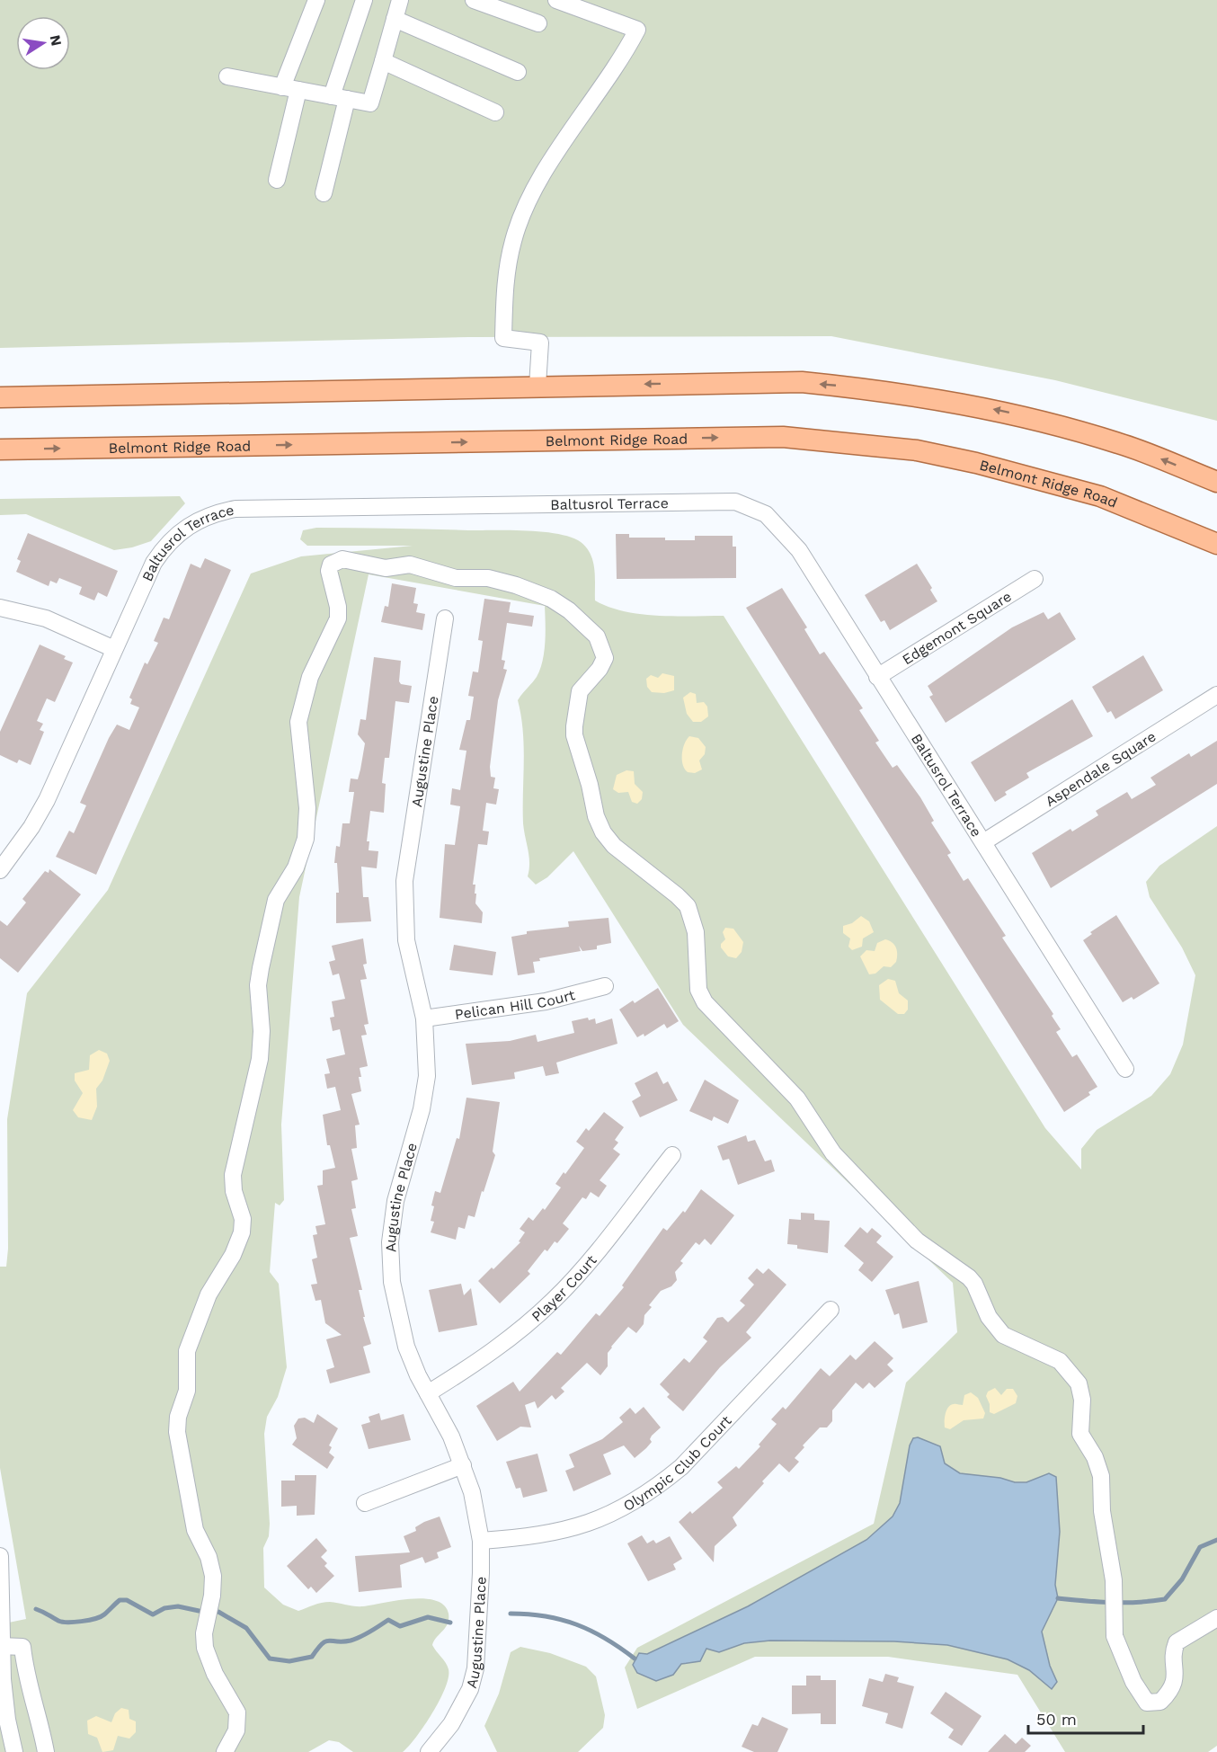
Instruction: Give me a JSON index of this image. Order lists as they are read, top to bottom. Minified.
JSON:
{"streets":{"main road":["Belmont Ridge Road"],"street":["Baltusrol Terrace","Edgemont Square","Augustine Place","Aspendale Square","Pelican Hill Court","Player Court","Olympic Club Court"]},"crossings":[["Baltusrol Terrace","Edgemont Square"],["Baltusrol Terrace","Aspendale Square"],["Augustine Place","Pelican Hill Court"],["Augustine Place","Player Court"],["Augustine Place","Olympic Club Court"]],"scale_bar":"50 m","north":"right"}
